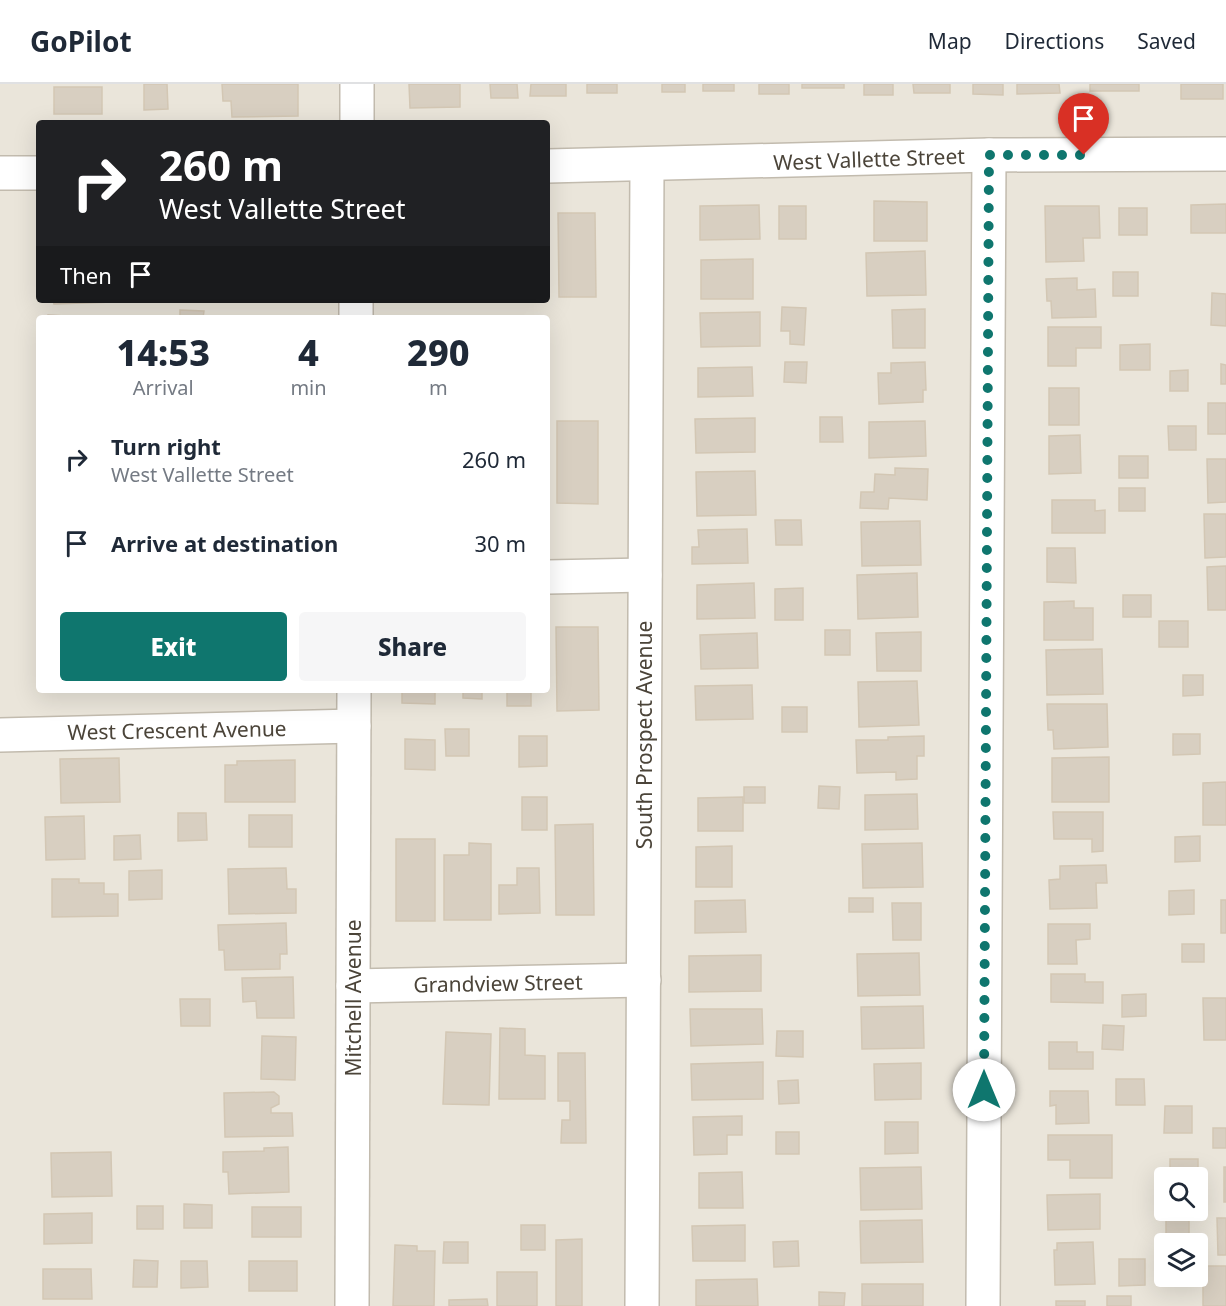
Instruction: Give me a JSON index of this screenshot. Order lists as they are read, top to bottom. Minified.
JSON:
{"streets":{"street":["West Vallette Street","West Crescent Avenue","South Prospect Avenue","Grandview Street","Mitchell Avenue"]},"crossings":[["West Vallette Street","South Prospect Avenue"],["West Crescent Avenue","Mitchell Avenue"],["South Prospect Avenue","Grandview Street"],["Grandview Street","Mitchell Avenue"]],"page":{"header":"GoPilot","nav":["Map","Directions","Saved"],"turn":["260 m","West Vallette Street"],"then":"Then","eta":["14:53","Arrival","4","min","290","m"],"list":[{"name":"Turn right","note":"West Vallette Street","value":"260 m"},{"name":"Arrive at destination","value":"30 m"}],"buttons":["Exit","Share"]}}
